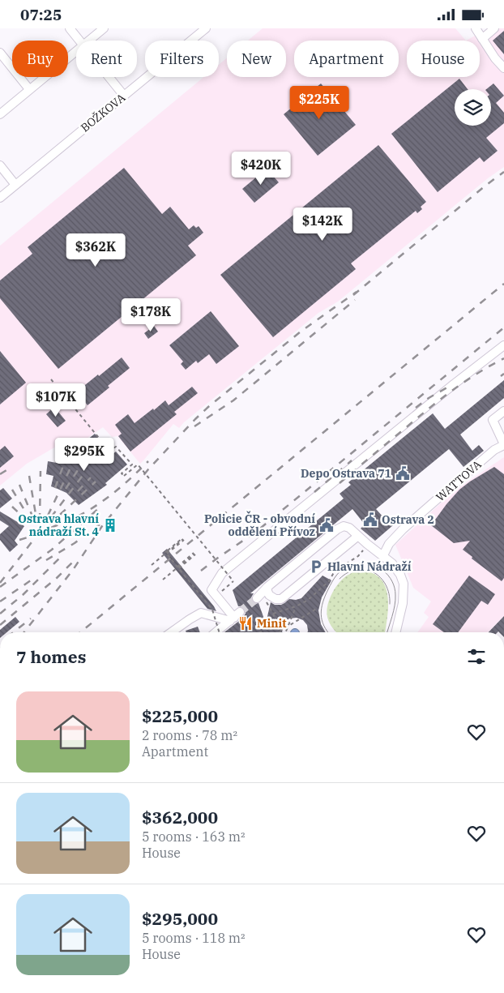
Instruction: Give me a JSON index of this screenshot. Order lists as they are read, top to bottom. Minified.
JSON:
{"streets":{"street":["BOŽKOVA","WATTOVA"]},"places":{"public building":["Depo Ostrava 71","Ostrava 2","Policie ČR - obvodní oddělení Přívoz"],"building":["Ostrava hlavní nádraží St. 4"],"parking":["Hlavní Nádraží"],"restaurant":["Minit"]},"page":{"status":"07:25","chip":["Buy","Rent","Filters","New","Apartment","House"],"price":["$225K","$420K","$142K","$362K","$178K","$107K","$295K"],"heading":"7 homes","list":[{"name":"$225,000","note":"2 rooms · 78 m² · Apartment"},{"name":"$362,000","note":"5 rooms · 163 m² · House"},{"name":"$295,000","note":"5 rooms · 118 m² · House"}]}}
